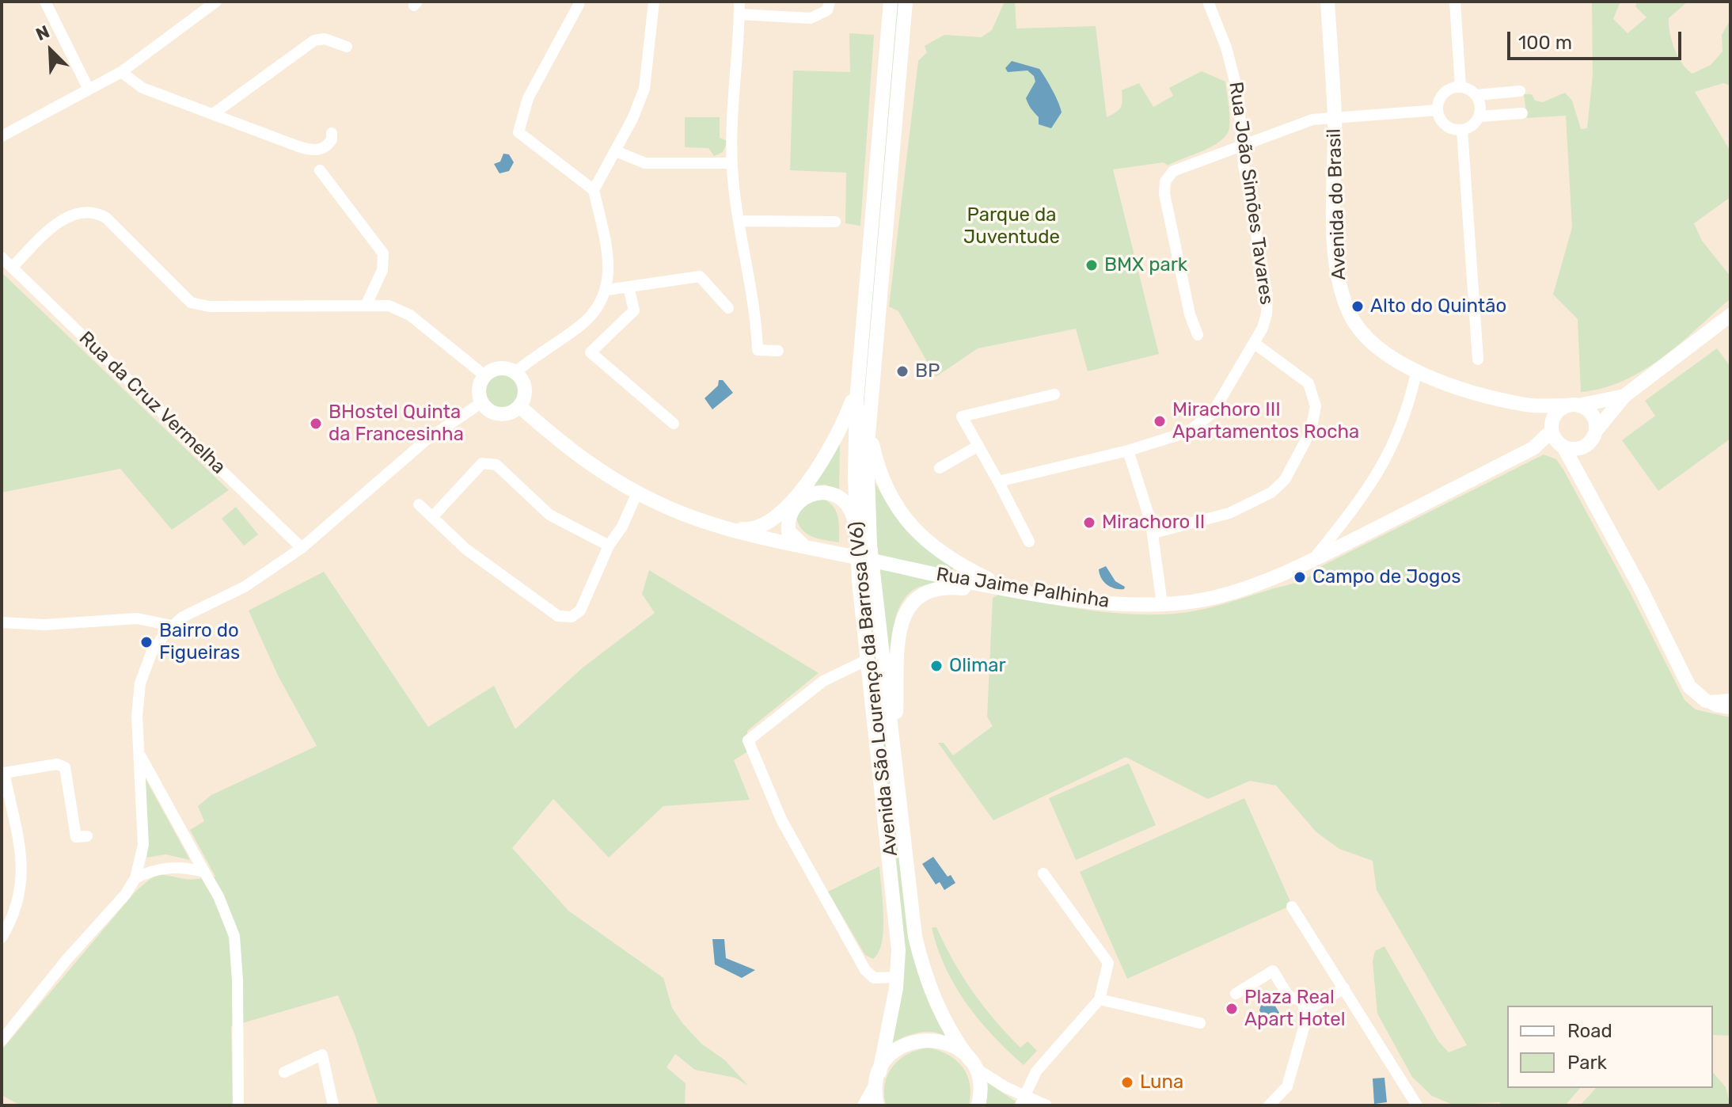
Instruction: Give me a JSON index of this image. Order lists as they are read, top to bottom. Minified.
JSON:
{"streets":{"street":["Rua João Simões Tavares","Avenida do Brasil","Rua da Cruz Vermelha","Rua Jaime Palhinha","Avenida São Lourenço da Barrosa (V6)"]},"crossings":[["Avenida do Brasil","Rua Jaime Palhinha"]],"parks":["Parque da Juventude"],"places":["BMX park","Alto do Quintão","BP","Mirachoro III Apartamentos Rocha","BHostel Quinta da Francesinha","Mirachoro II","Campo de Jogos","Bairro do Figueiras","Olimar","Plaza Real Apart Hotel","Luna"],"legend":["Road","Park"],"scale_bar":"100 m","north":"top left"}
